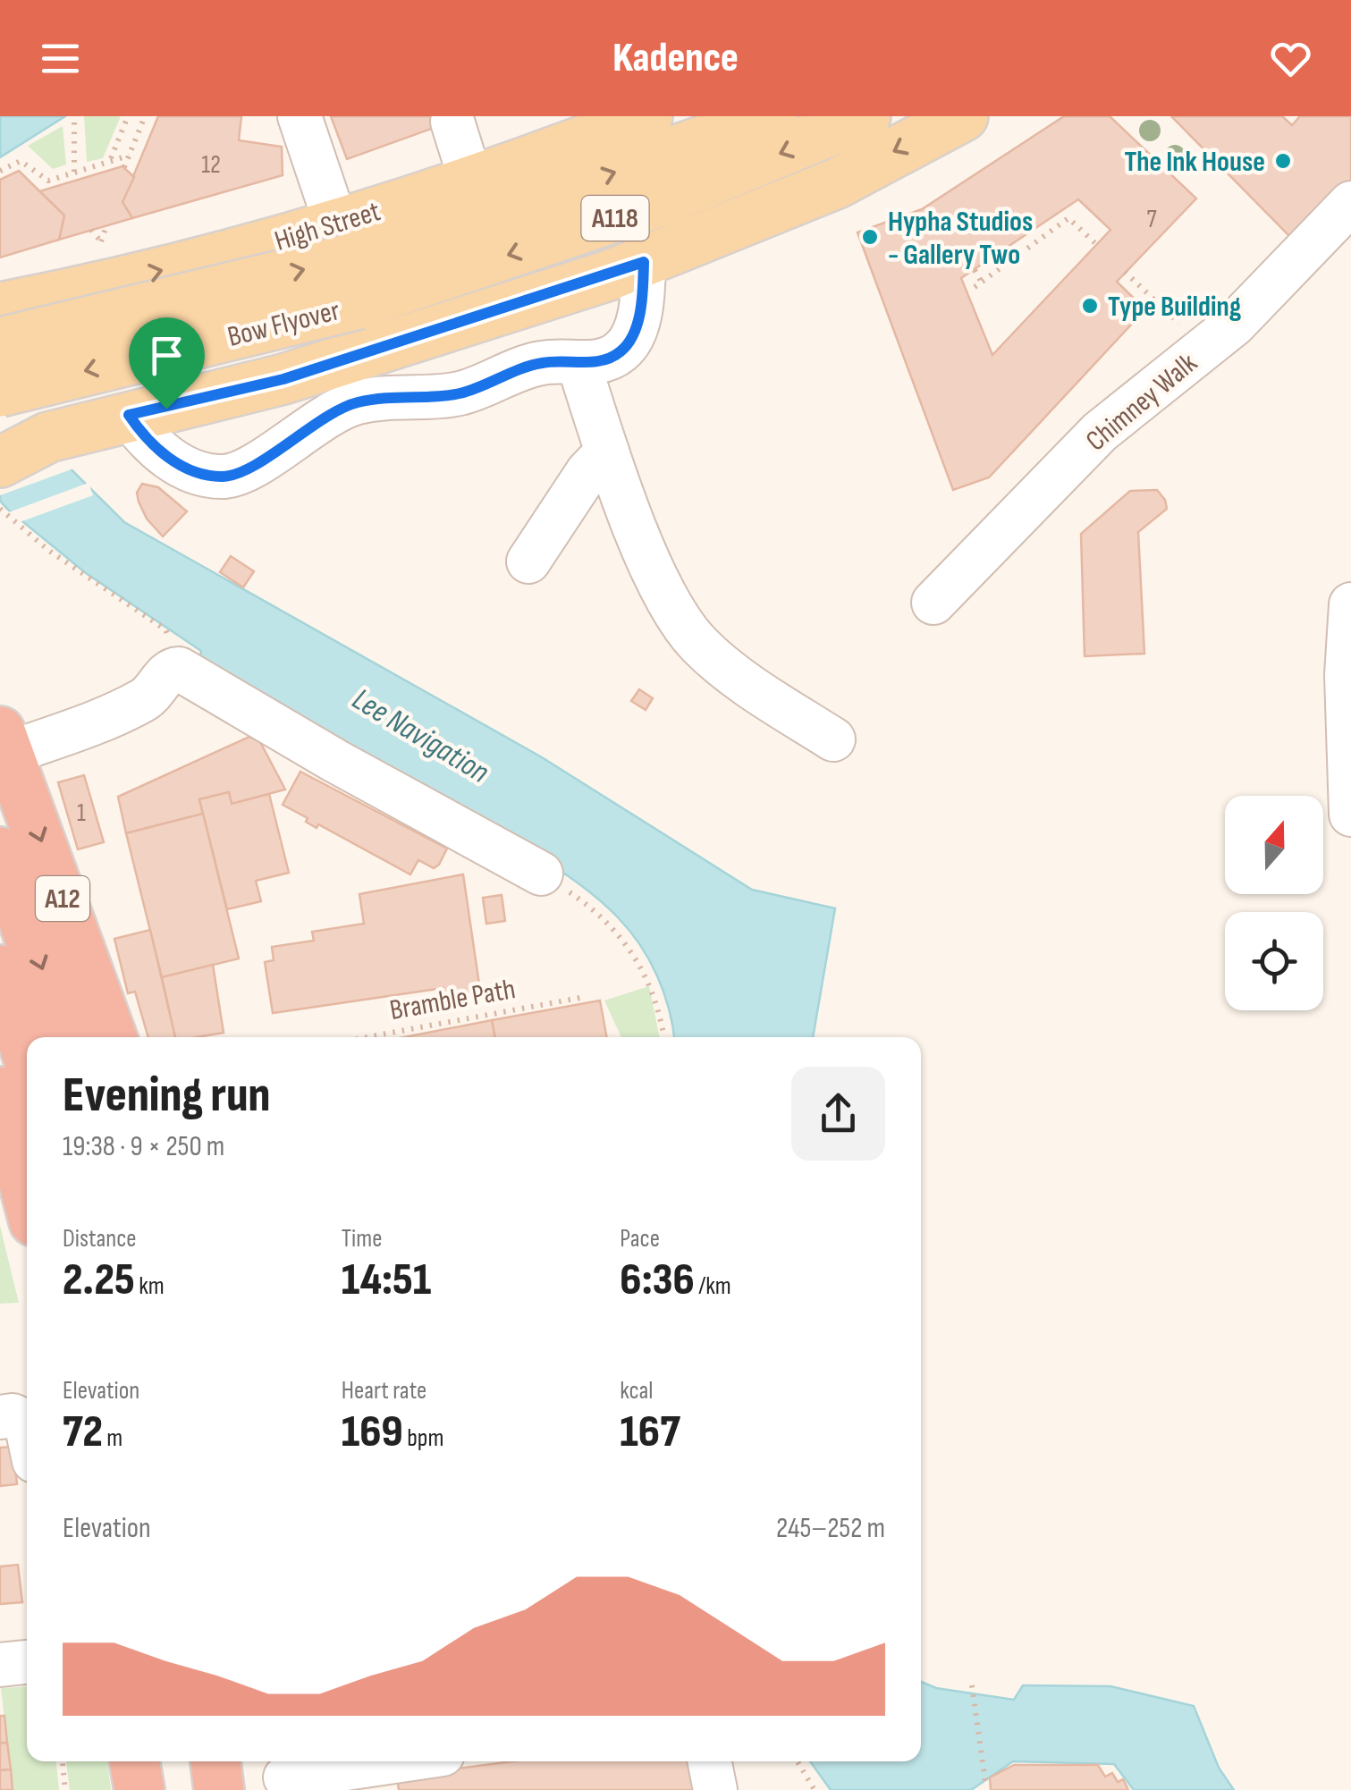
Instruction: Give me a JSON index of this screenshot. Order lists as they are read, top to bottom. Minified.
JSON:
{"streets":{"highway":["A12"],"main road":["A118","High Street","Bow Flyover"],"street":["Chimney Walk"],"path":["Bramble Path"]},"crossings":[["High Street","Bow Flyover"]],"water":["Lee Navigation"],"places":["The Ink House","Hypha Studios - Gallery Two","Type Building"],"house_numbers":["12","7","1"],"north":"top","page":{"header":"Kadence","heading":["Evening run","19:38 · 9 × 250 m"],"stats":[["Distance","2.25 km"],["Time","14:51"],["Pace","6:36 /km"],["Elevation","72 m"],["Heart rate","169 bpm"],["kcal","167"]],"chart":["Elevation","245–252 m"]}}
